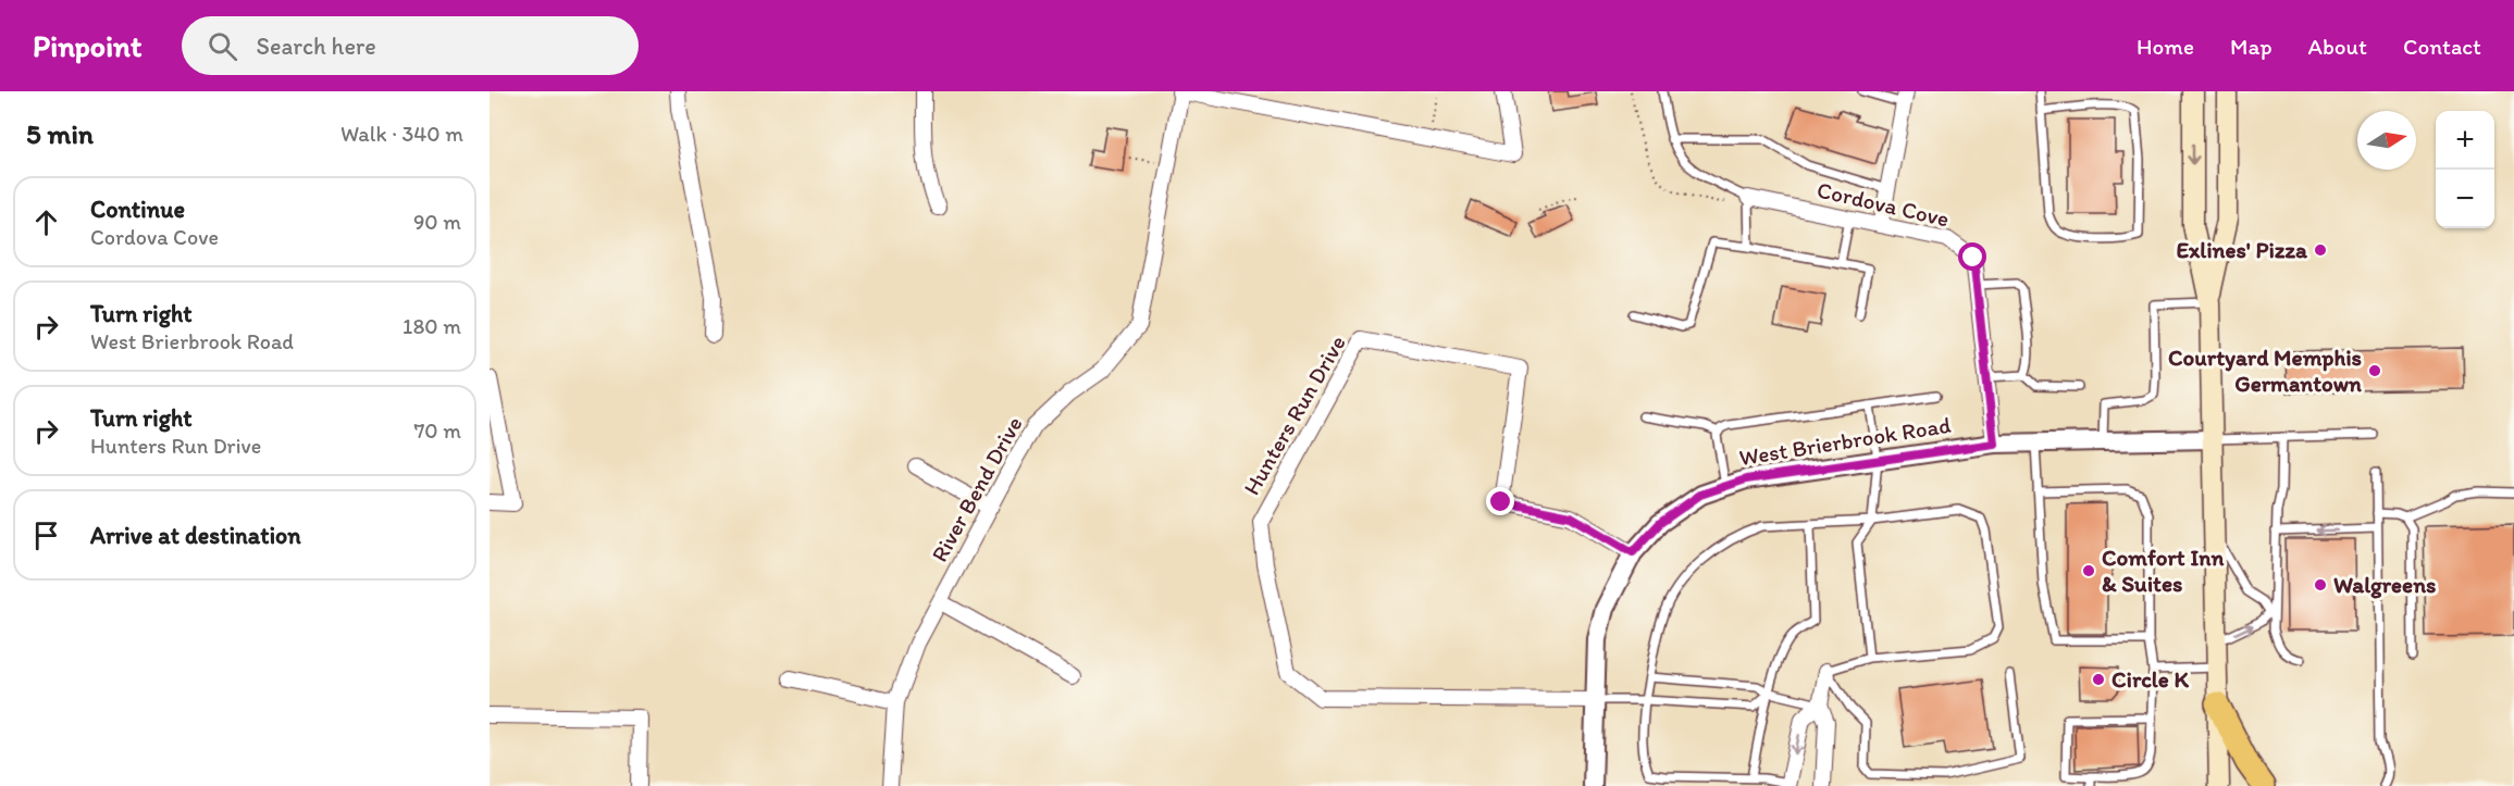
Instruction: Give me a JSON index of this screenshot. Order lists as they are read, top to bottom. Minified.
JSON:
{"streets":{"street":["Cordova Cove","Hunters Run Drive","West Brierbrook Road","River Bend Drive"]},"crossings":[["Cordova Cove","West Brierbrook Road"],["Hunters Run Drive","West Brierbrook Road"]],"places":["Exlines' Pizza","Courtyard Memphis Germantown","Comfort Inn & Suites","Walgreens","Circle K"],"north":"right","page":{"header":"Pinpoint","search":"Search here","nav":["Home","Map","About","Contact"],"heading":["5 min","Walk · 340 m"],"map_buttons":["+","−"],"list":[["Continue","Cordova Cove","90 m"],["Turn right","West Brierbrook Road","180 m"],["Turn right","Hunters Run Drive","70 m"],"Arrive at destination"]}}
